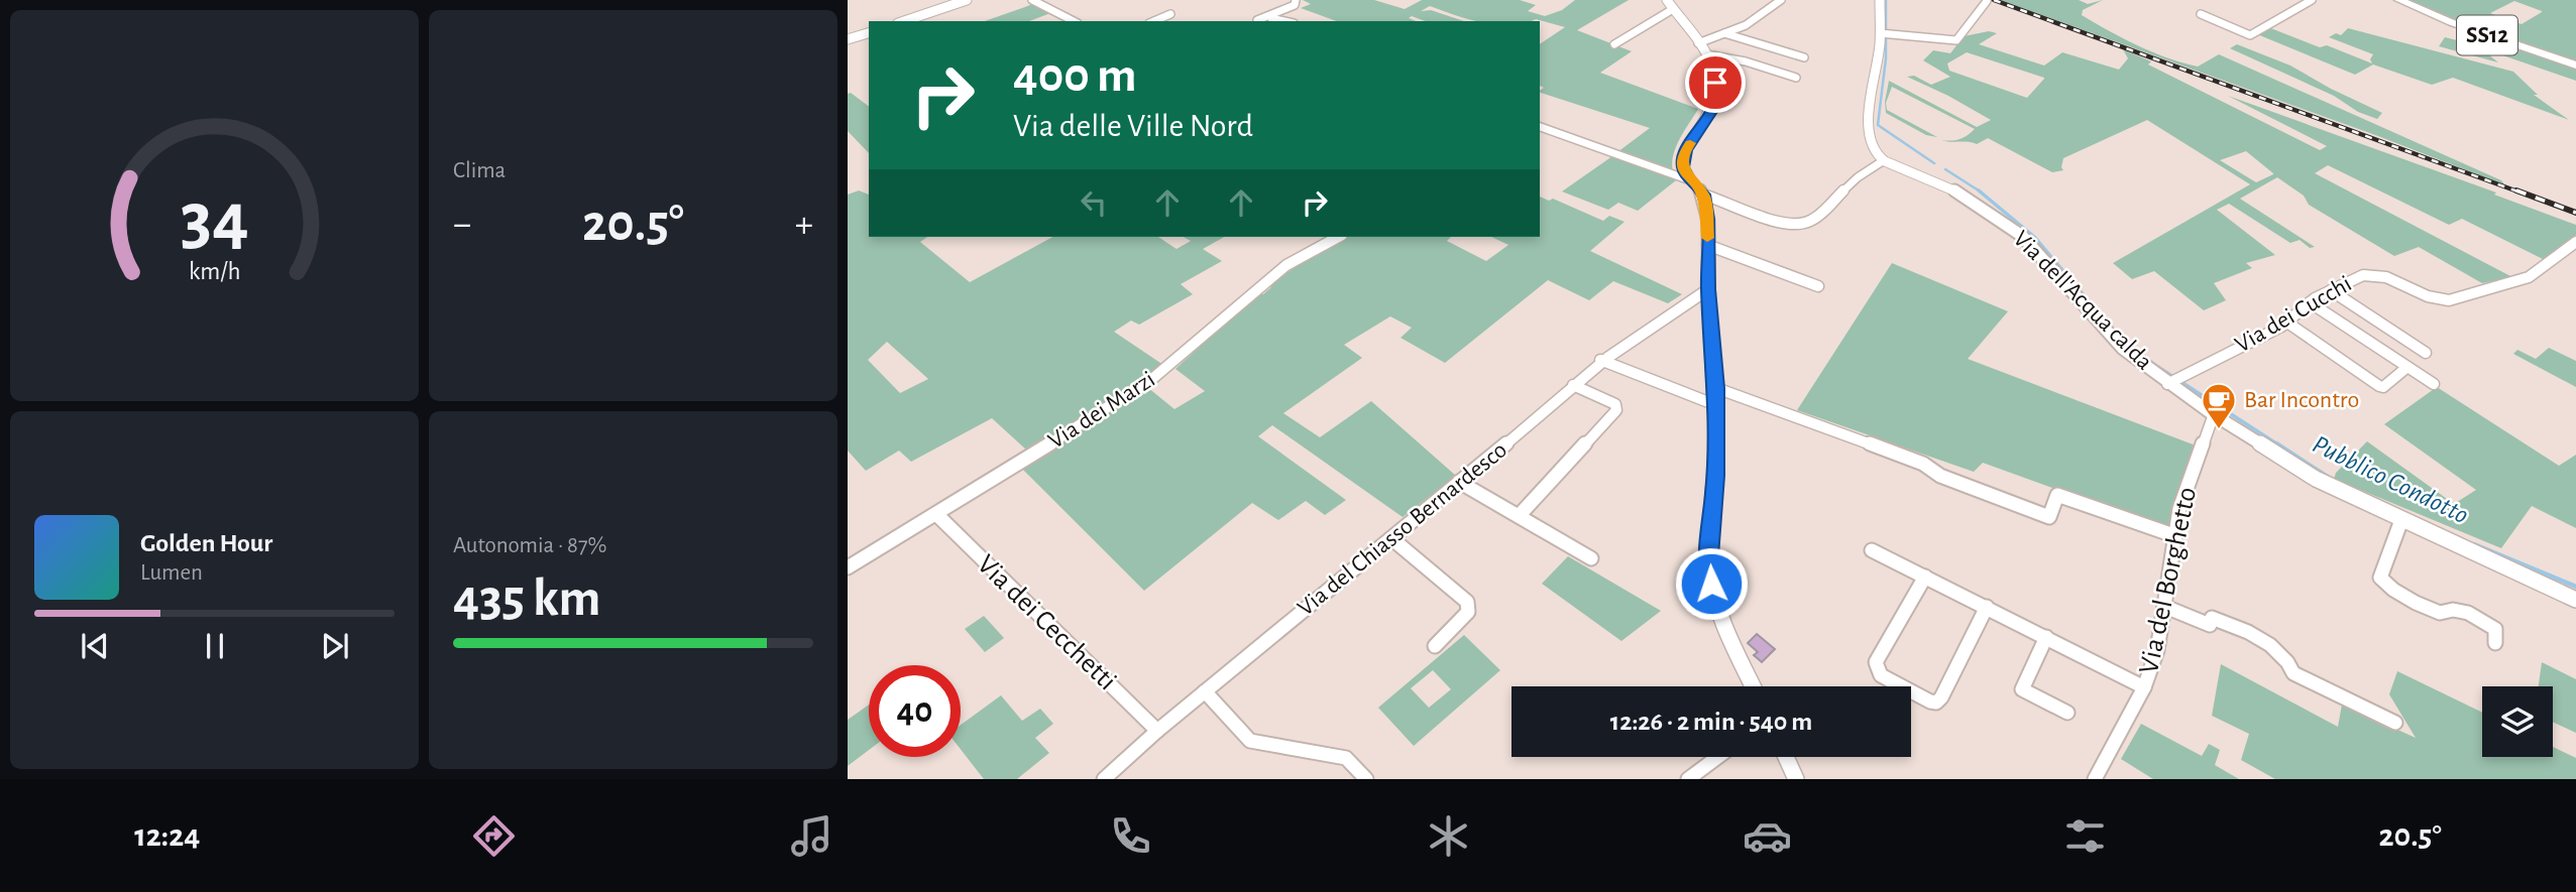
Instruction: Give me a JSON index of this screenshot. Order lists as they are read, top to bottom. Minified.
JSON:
{"streets":{"main road":["SS12"],"street":["Via dell'Acqua calda","Via dei Cucchi","Via dei Marzi","Via del Chiasso Bernardesco","Via del Borghetto","Via dei Cecchetti"]},"crossings":[["Via dell'Acqua calda","Via dei Cucchi"],["Via dell'Acqua calda","Via del Borghetto"],["Via dei Marzi","Via dei Cecchetti"],["Via del Chiasso Bernardesco","Via dei Cecchetti"]],"water":["Pubblico Condotto"],"places":{"cafe":["Bar Incontro"]},"page":{"tile":["Clima",["Autonomia · 87%","435 km"]],"turn":["400 m","Via delle Ville Nord"],"heat":["−","20.5°","+"],"song":["Golden Hour","Lumen"],"limit":"40","trip":"12:26 · 2 min · 540 m","tabs":["12:24","20.5°"],"gauge":["34","km/h"]}}
